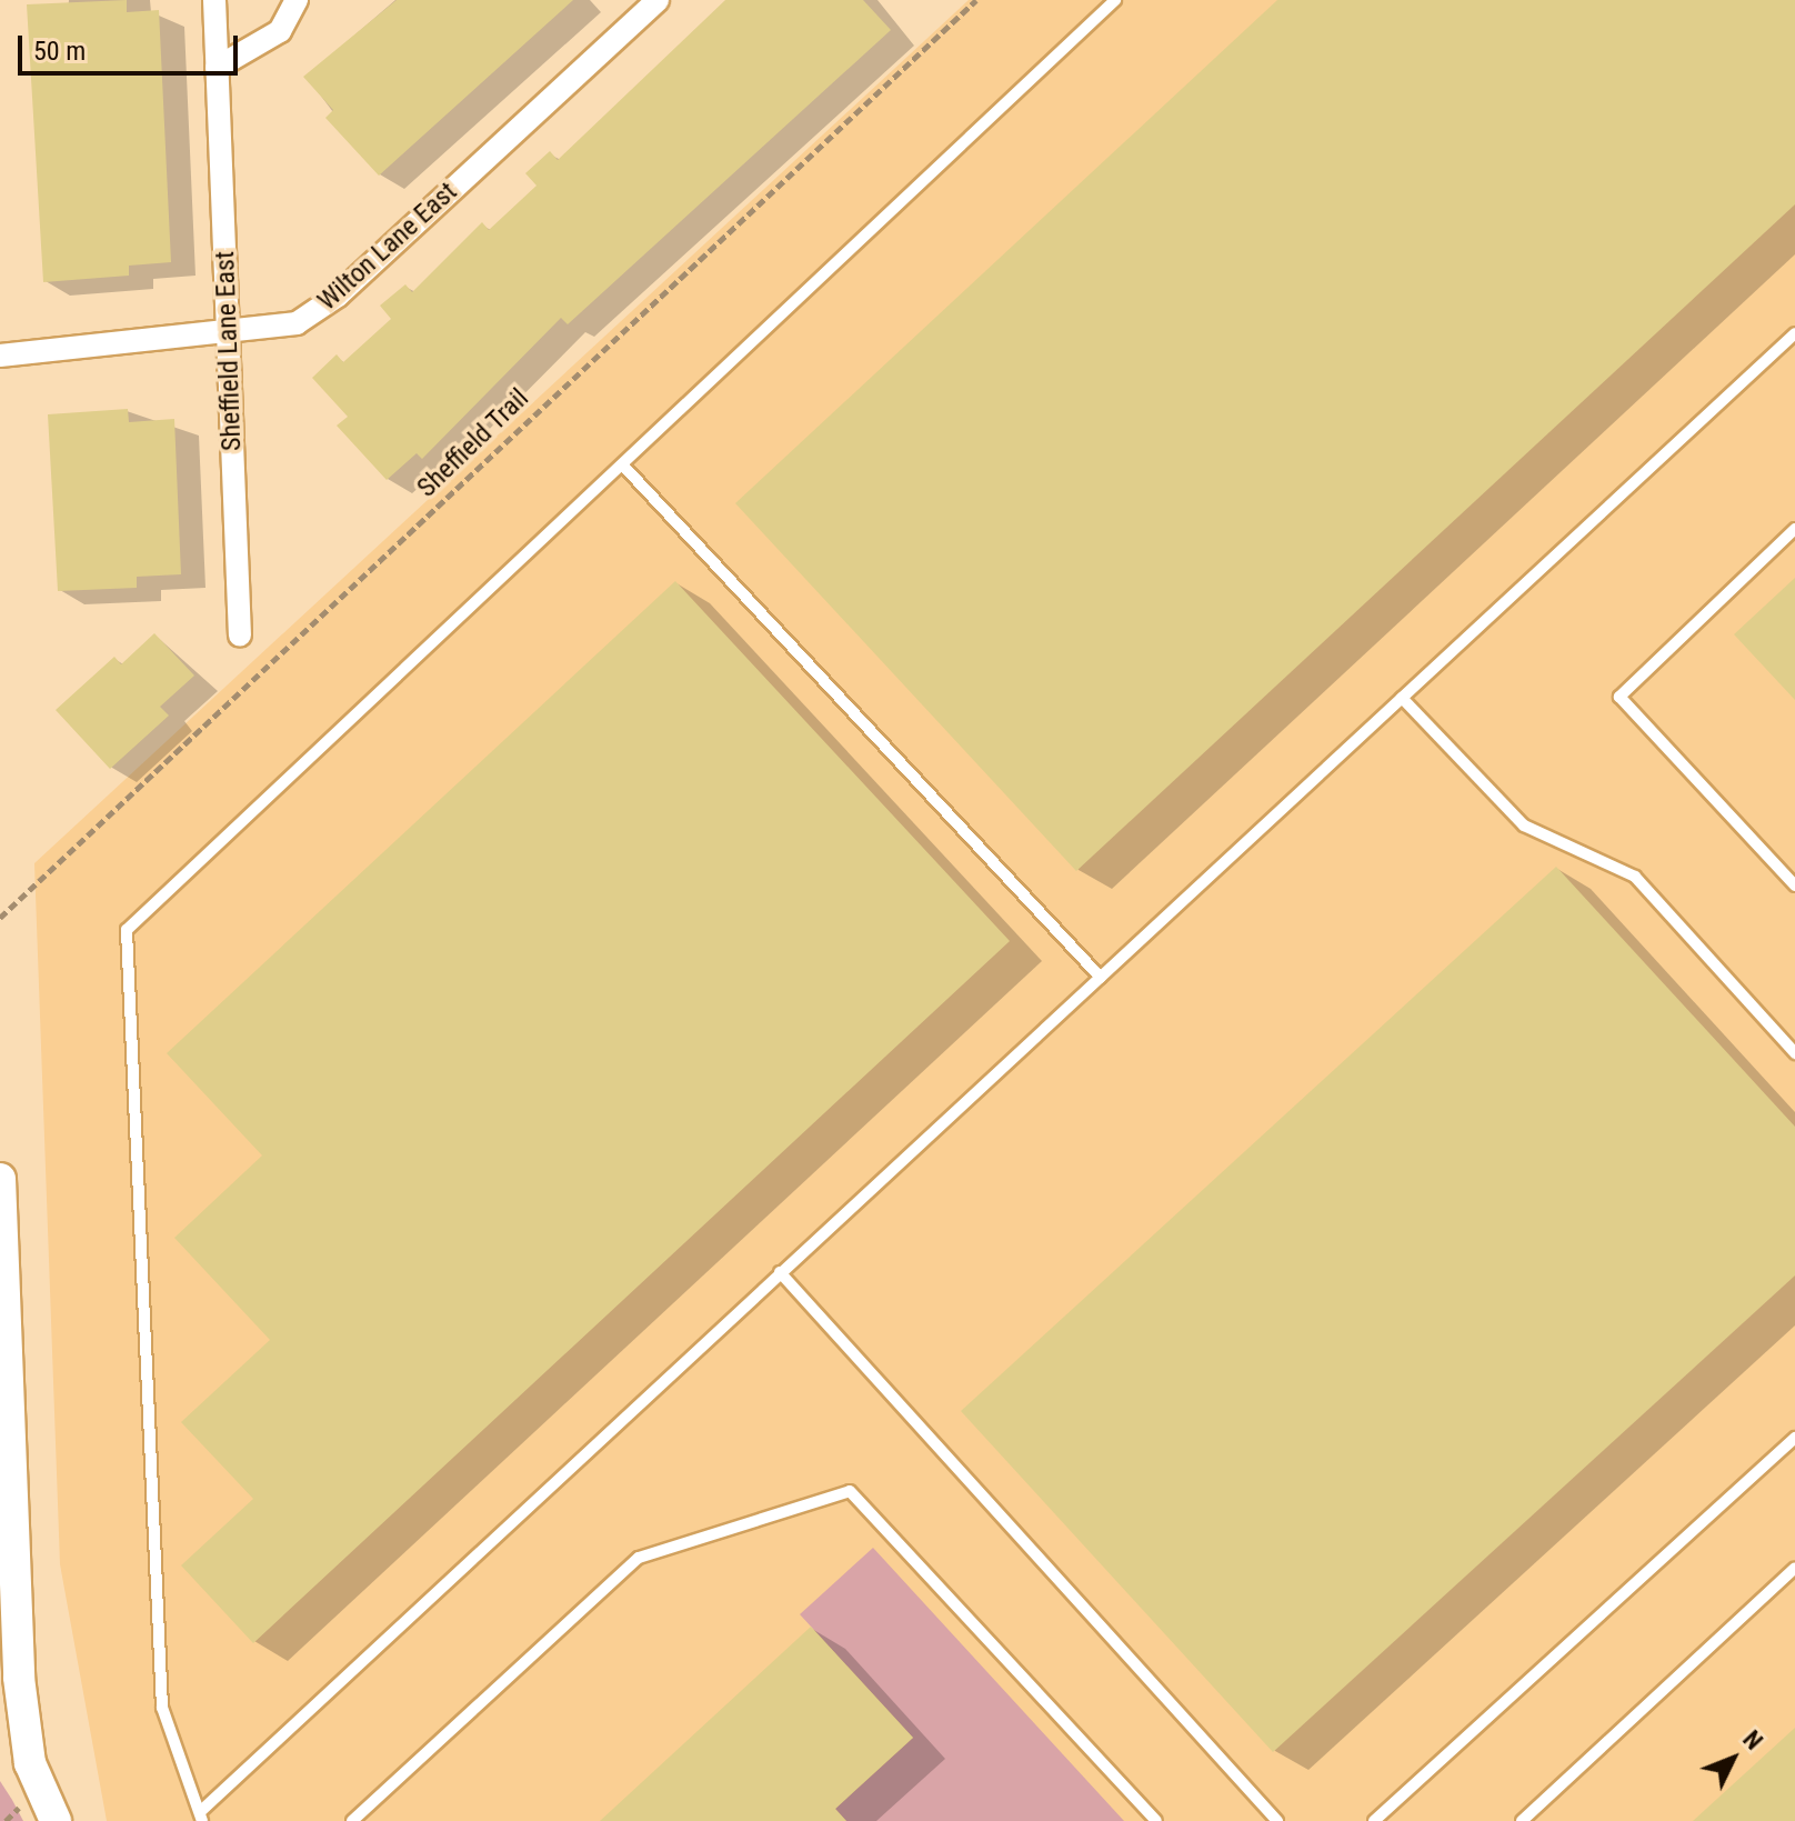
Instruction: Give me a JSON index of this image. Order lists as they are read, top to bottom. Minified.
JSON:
{"streets":{"street":["Wilton Lane East","Sheffield Lane East"],"path":["Sheffield Trail"]},"crossings":[["Wilton Lane East","Sheffield Lane East"]],"scale_bar":"50 m","north":"top right"}
